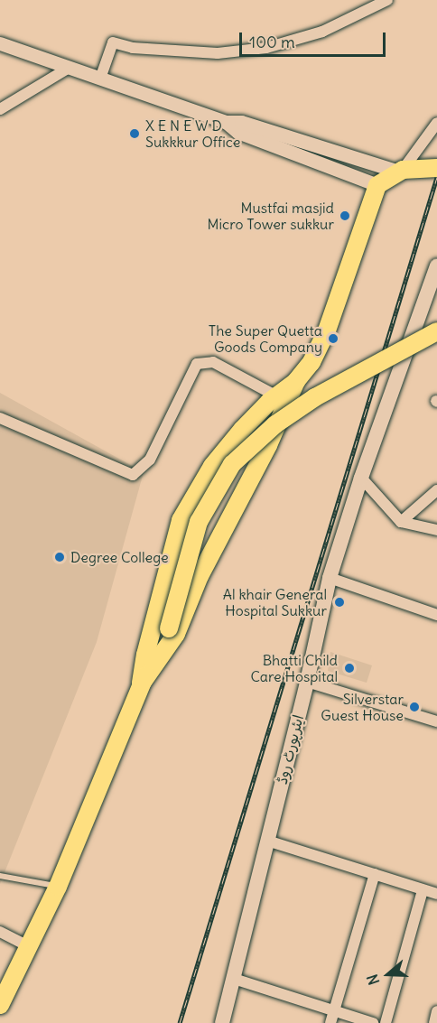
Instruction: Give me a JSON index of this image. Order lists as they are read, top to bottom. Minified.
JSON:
{"streets":{"main road":["ایئرپورٹ روڈ"]},"places":["X E N E W D Sukkkur Office","Mustfai masjid Micro Tower sukkur","The Super Quetta Goods Company","Degree College","Al khair General Hospital Sukkur","Bhatti Child Care Hospital","Silverstar Guest House"],"scale_bar":"100 m","north":"left"}
